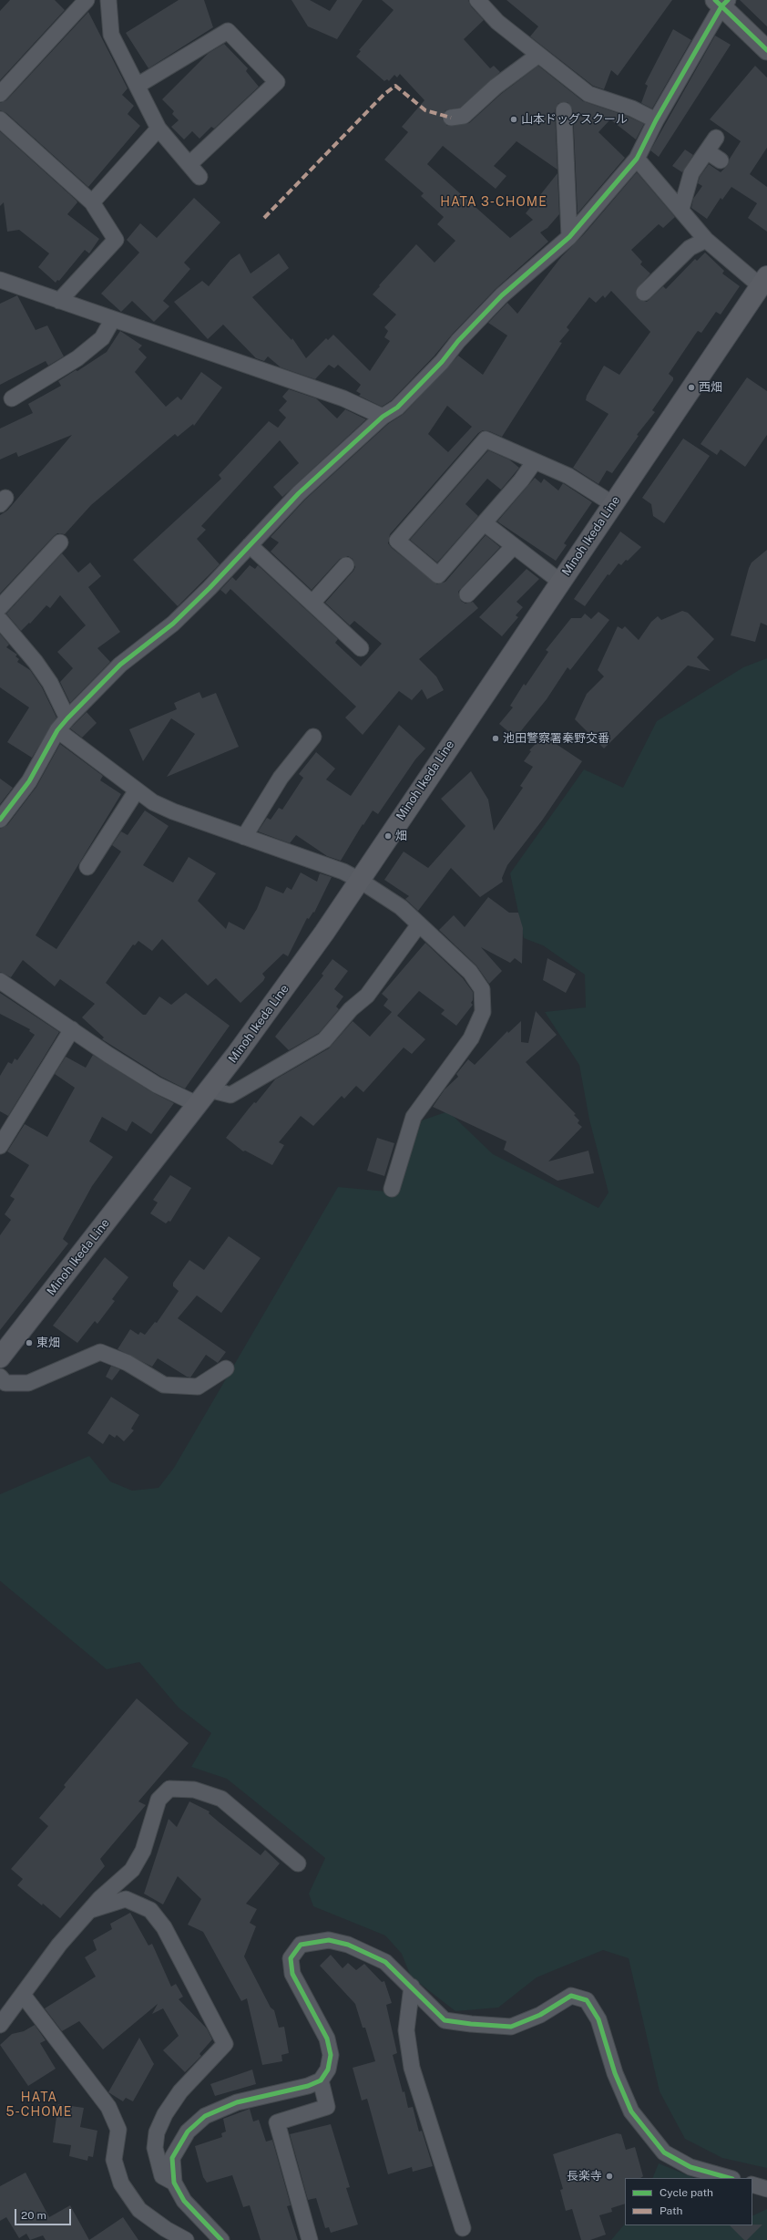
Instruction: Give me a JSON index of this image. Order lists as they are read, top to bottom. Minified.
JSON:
{"streets":{"main road":["Minoh Ikeda Line"]},"districts":["HATA 3-CHOME","HATA 5-CHOME"],"places":["山本ドッグスクール","西畑","池田警察署秦野交番","畑","東畑","長楽寺"],"legend":["Cycle path","Path"],"scale_bar":"20 m"}
